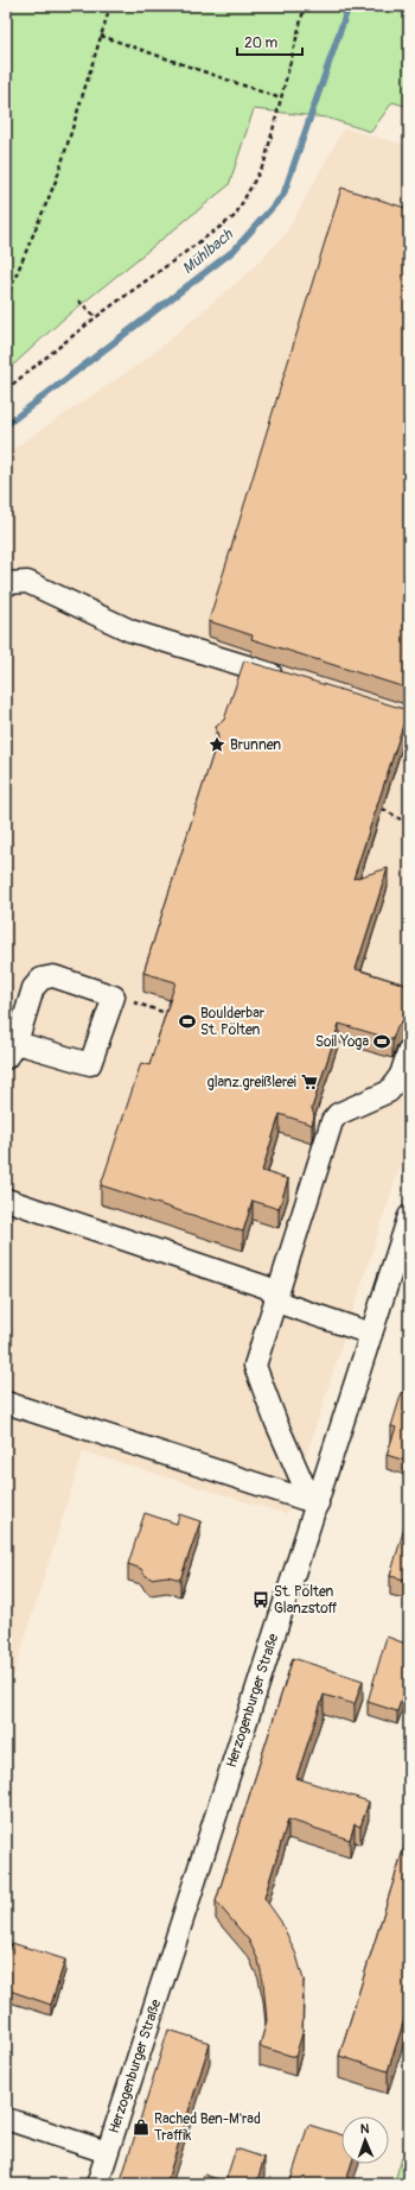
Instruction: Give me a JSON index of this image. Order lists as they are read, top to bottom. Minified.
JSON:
{"streets":{"street":["Herzogenburger Straße"]},"water":["Mühlbach"],"places":{"place":["Brunnen"],"sports":["Boulderbar St. Pölten","Soil Yoga"],"supermarket":["glanz.greißlerei"],"bus stop":["St. Pölten Glanzstoff"],"shop":["Rached Ben-M'rad Traffik"]},"scale_bar":"20 m","north":"top"}
